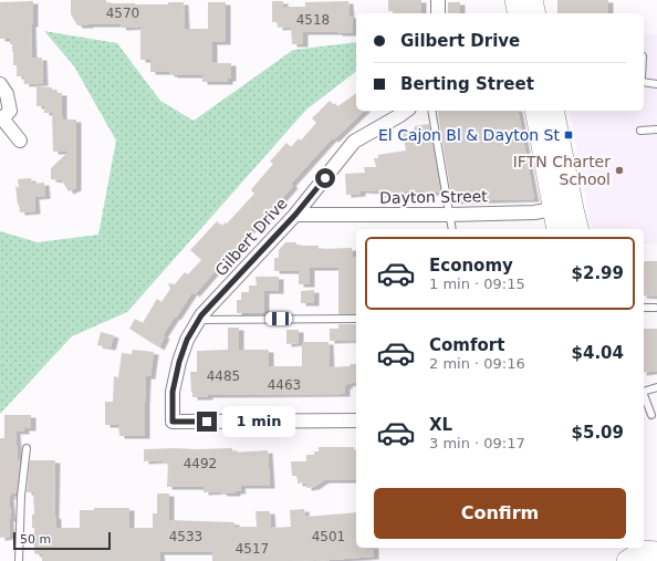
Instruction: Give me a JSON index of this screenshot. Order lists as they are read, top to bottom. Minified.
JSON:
{"streets":{"street":["Dayton Street","Gilbert Drive"]},"crossings":[["Dayton Street","Gilbert Drive"]],"places":{"transit":["El Cajon Bl & Dayton St"],"other":["IFTN Charter School"]},"house_numbers":["4570","4518","4485","4463","4492","4533","4501","4517"],"scale_bar":"50 m","page":{"banner":["Gilbert Drive","Berting Street"],"list":[{"name":"Economy","note":"1 min · 09:15","value":"$2.99"},{"name":"Comfort","note":"2 min · 09:16","value":"$4.04"},{"name":"XL","note":"3 min · 09:17","value":"$5.09"}],"bubble":"1 min","buttons":"Confirm","scale":"50 m"}}
